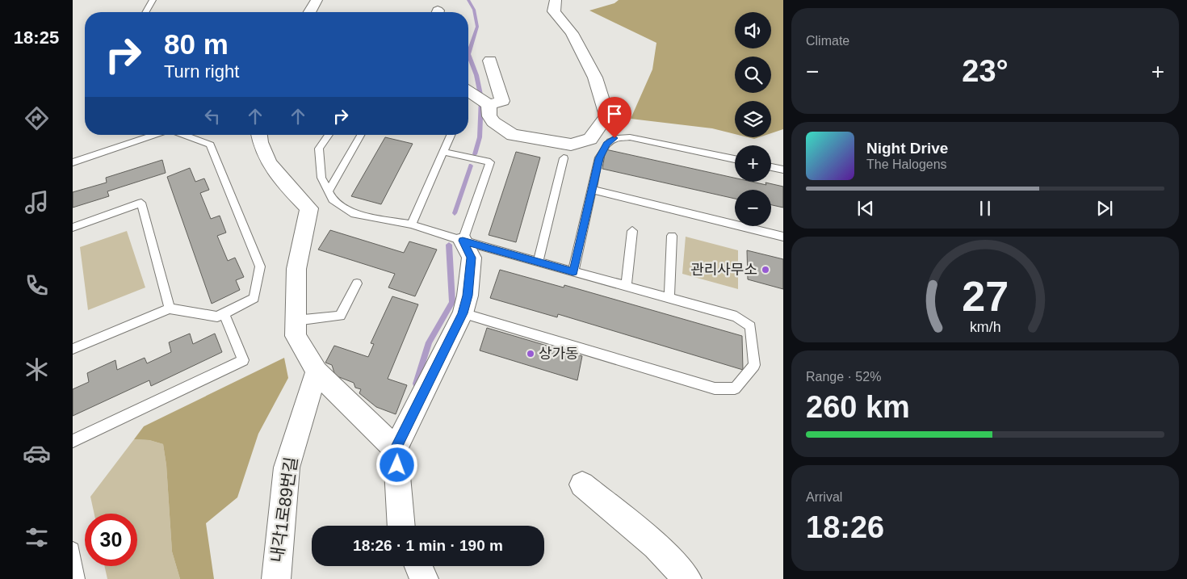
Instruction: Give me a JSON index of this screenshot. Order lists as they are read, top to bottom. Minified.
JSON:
{"streets":{"street":["내각1로89번길"]},"places":["관리사무소","상가동"],"page":{"tabs":"18:25","tile":["Climate",["Range · 52%","260 km"],["Arrival","18:26"]],"map_buttons":["+","−"],"turn":["80 m","Turn right"],"heat":["−","23°","+"],"song":["Night Drive","The Halogens"],"limit":"30","trip":"18:26 · 1 min · 190 m","gauge":["27","km/h"]}}
